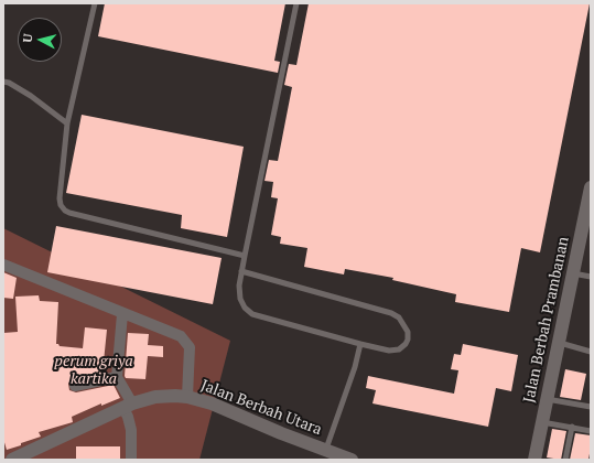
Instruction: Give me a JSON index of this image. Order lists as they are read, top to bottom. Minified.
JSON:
{"streets":{"main road":["Jalan Berbah Prambanan","Jalan Berbah Utara"]},"parks":["perum griya kartika"],"north":"left"}
